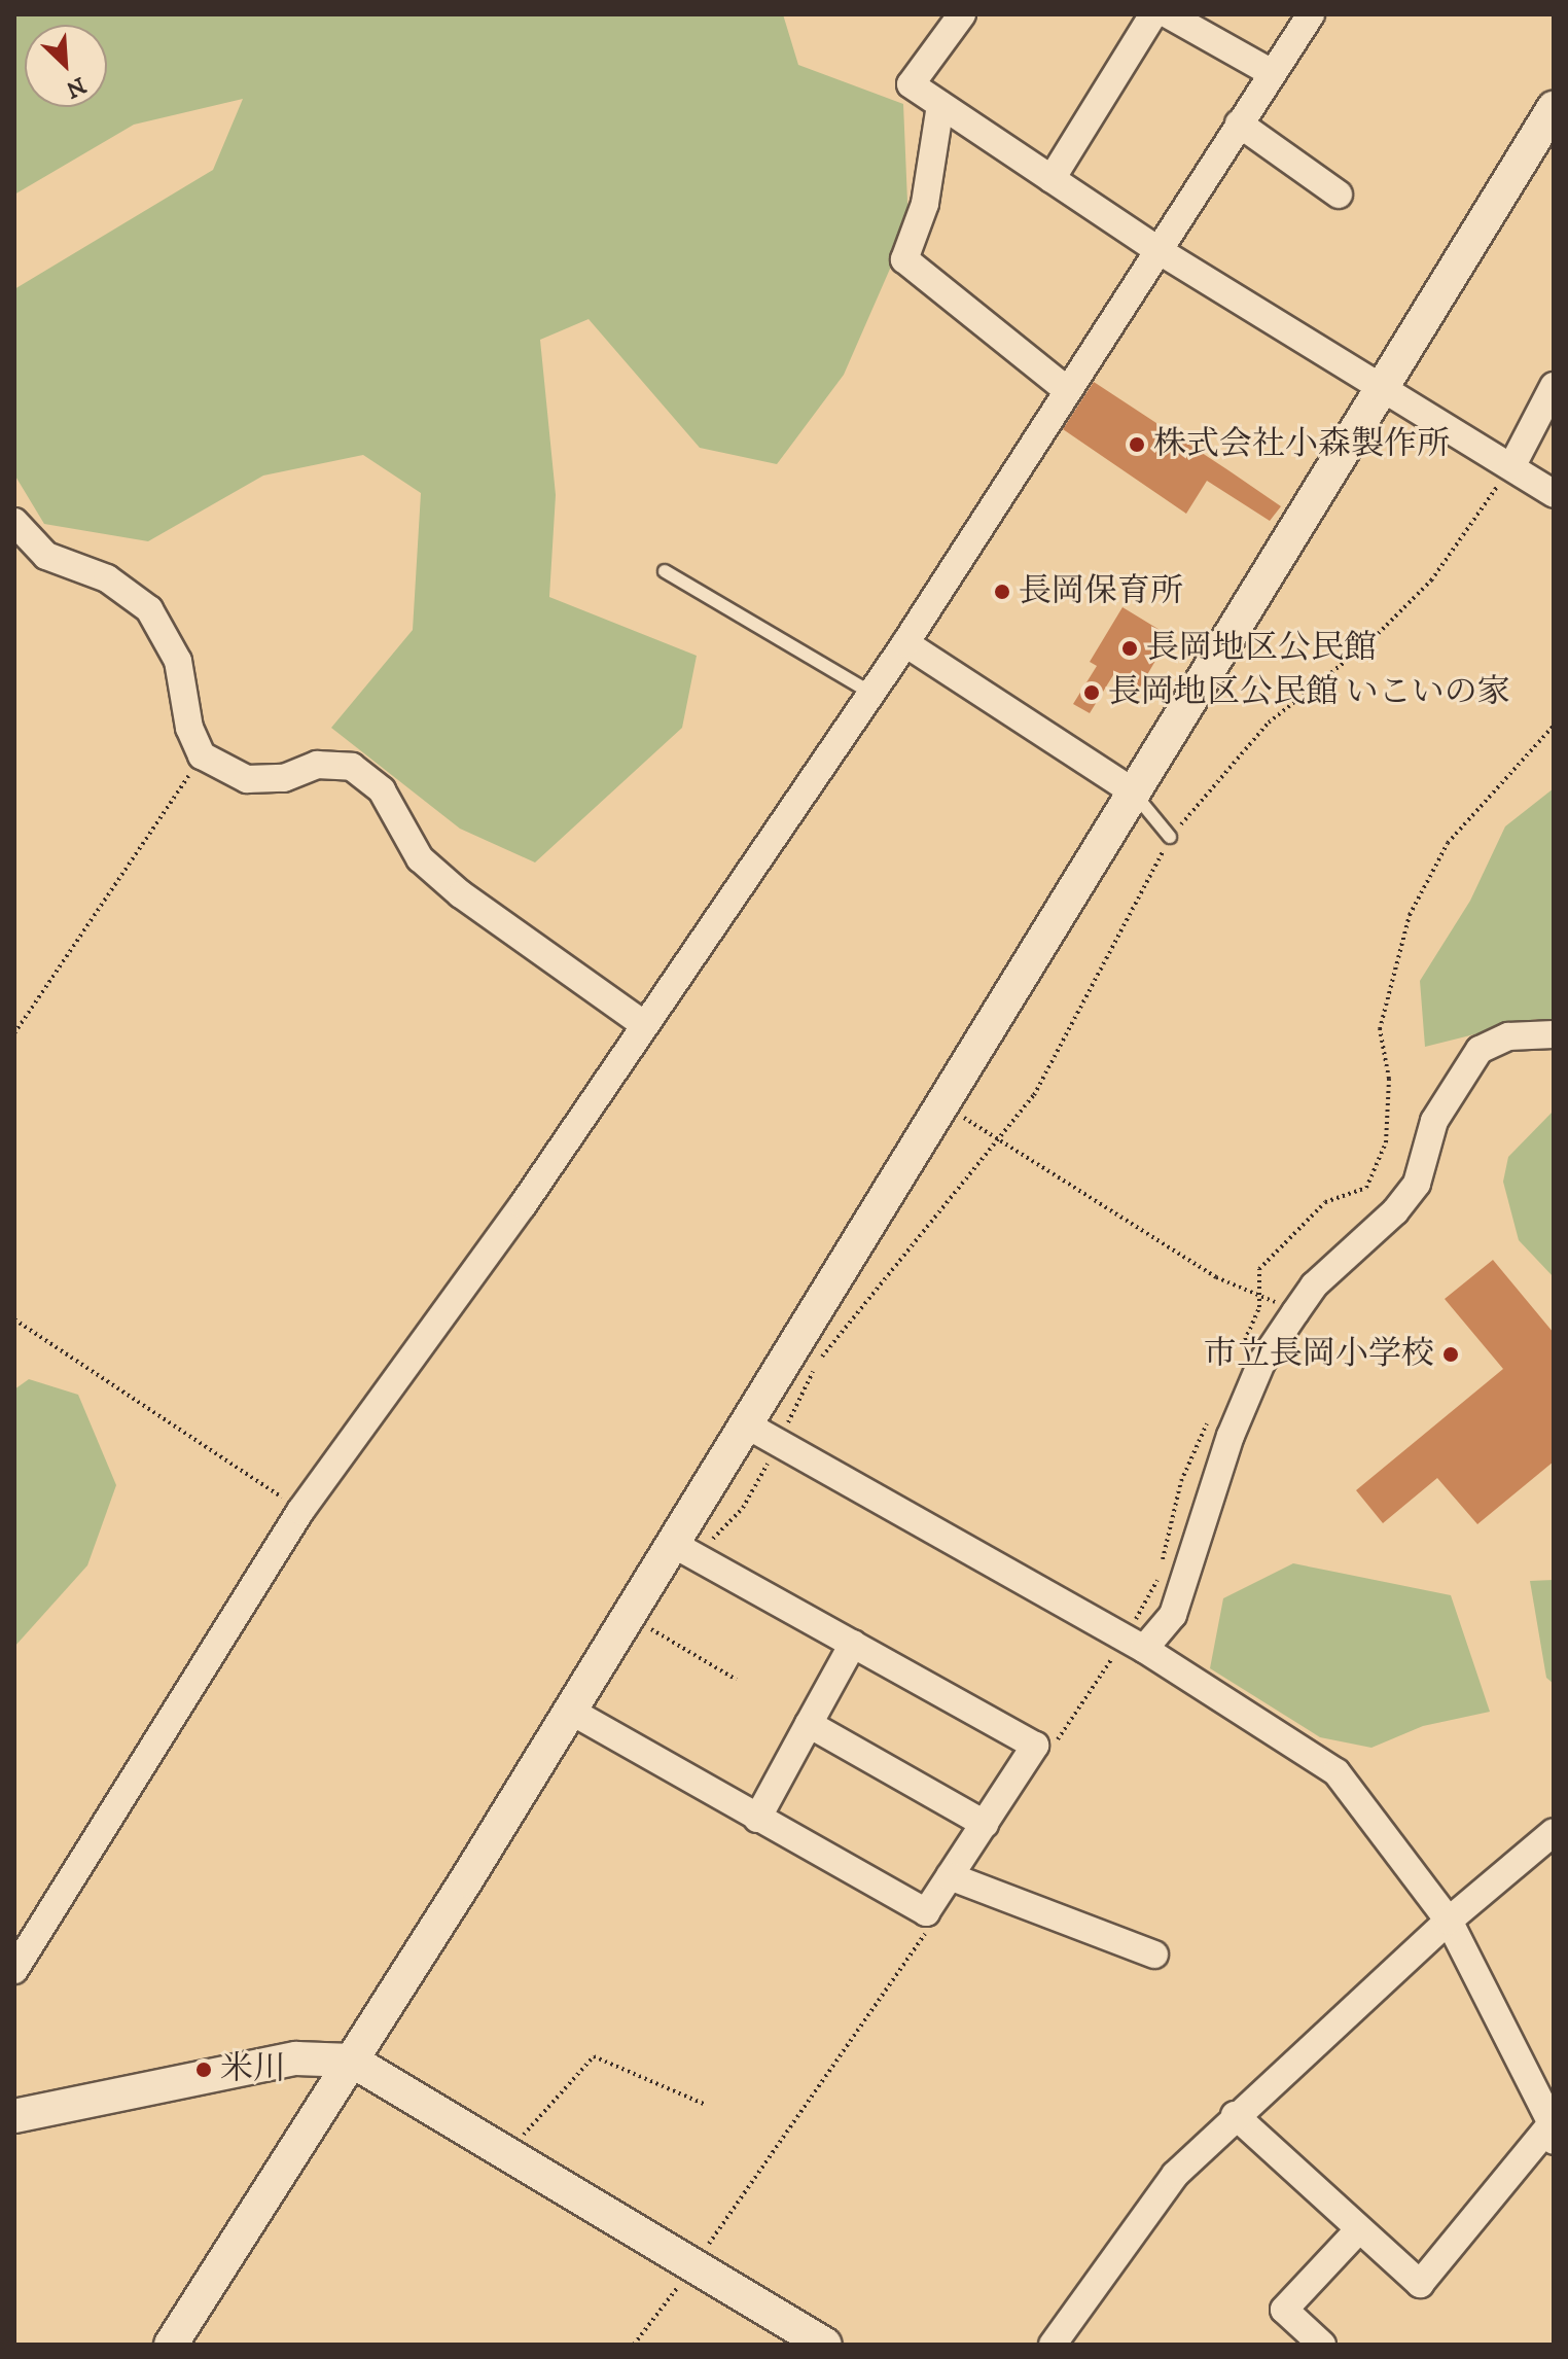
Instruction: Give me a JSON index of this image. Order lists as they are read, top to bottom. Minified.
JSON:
{"places":["株式会社小森製作所","長岡保育所","長岡地区公民館","長岡地区公民館 いこいの家","市立長岡小学校","米川"],"north":"bottom right"}
